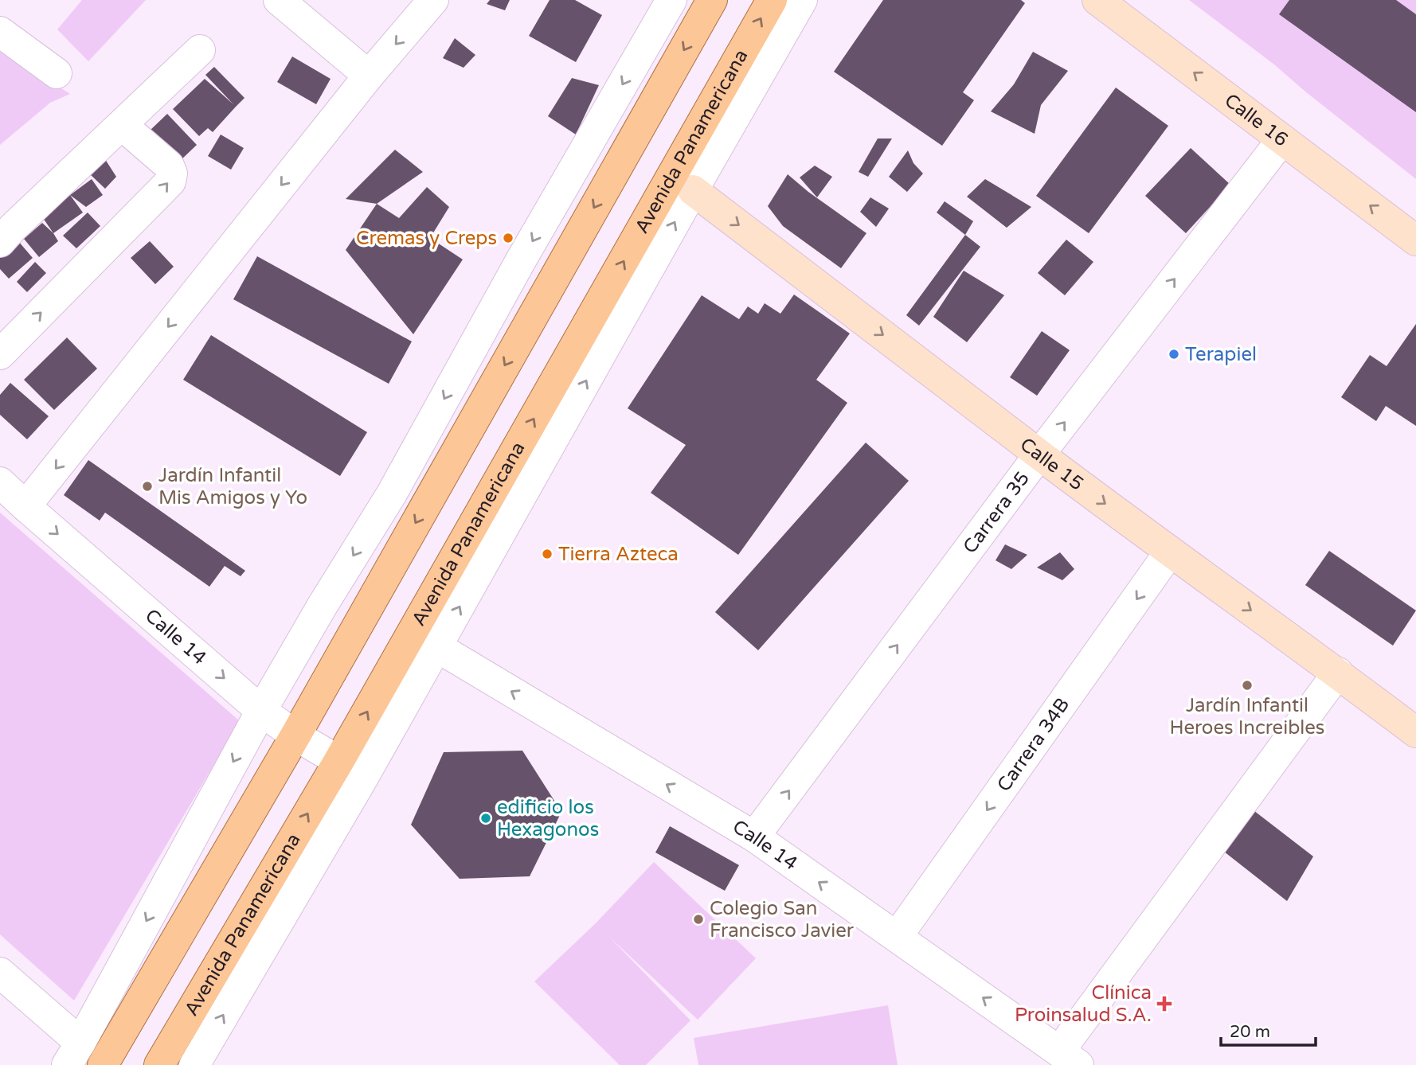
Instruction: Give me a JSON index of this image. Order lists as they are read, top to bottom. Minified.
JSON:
{"streets":{"main road":["Avenida Panamericana"],"street":["Calle 16","Calle 15","Carrera 35","Calle 14","Carrera 34B"]},"crossings":[["Calle 16","Carrera 35"],["Avenida Panamericana","Calle 14"],["Calle 15","Carrera 35"],["Calle 15","Carrera 34B"],["Carrera 35","Calle 14"],["Calle 14","Carrera 34B"]],"one_way":["Calle 16","Calle 15","Carrera 35"],"places":{"other":["Cremas y Creps","Terapiel","Jardín Infantil Mis Amigos y Yo","Tierra Azteca","Jardín Infantil Heroes Increibles","edificio los Hexagonos","Colegio San Francisco Javier"],"health":["Clínica Proinsalud S.A."]},"scale_bar":"20 m"}
